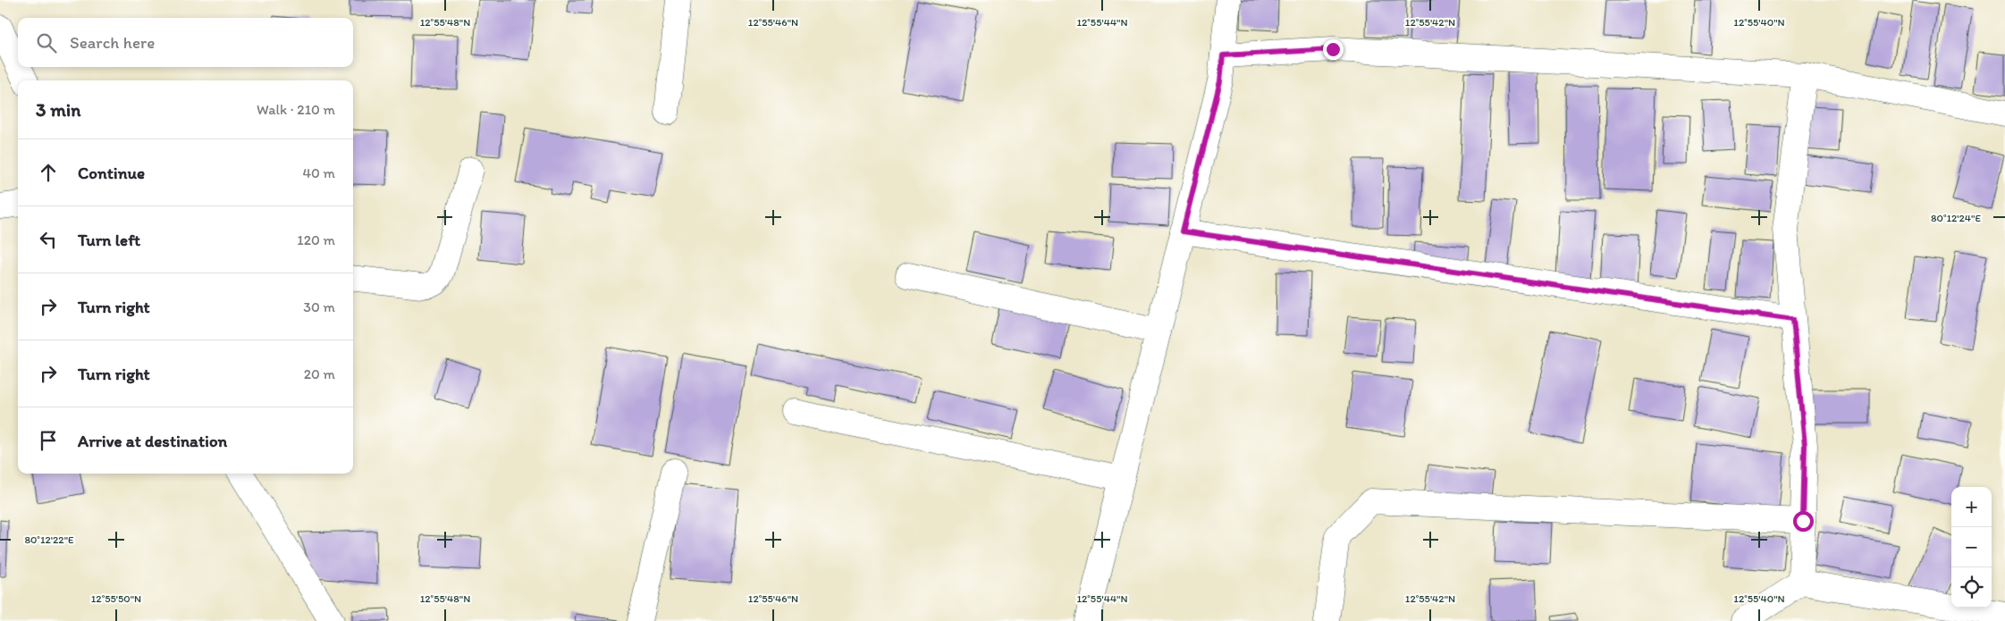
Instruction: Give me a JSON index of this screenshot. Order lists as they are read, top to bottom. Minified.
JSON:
{"page":{"search":"Search here","heading":["3 min","Walk · 210 m"],"list":[["Continue","40 m"],["Turn left","120 m"],["Turn right","30 m"],["Turn right","20 m"],"Arrive at destination"],"map_buttons":["+","−"]},"coordinates":["12°55'48\"N","12°55'46\"N","12°55'44\"N","12°55'42\"N","12°55'40\"N","80°12'24\"E","80°12'22\"E","12°55'50\"N"]}
